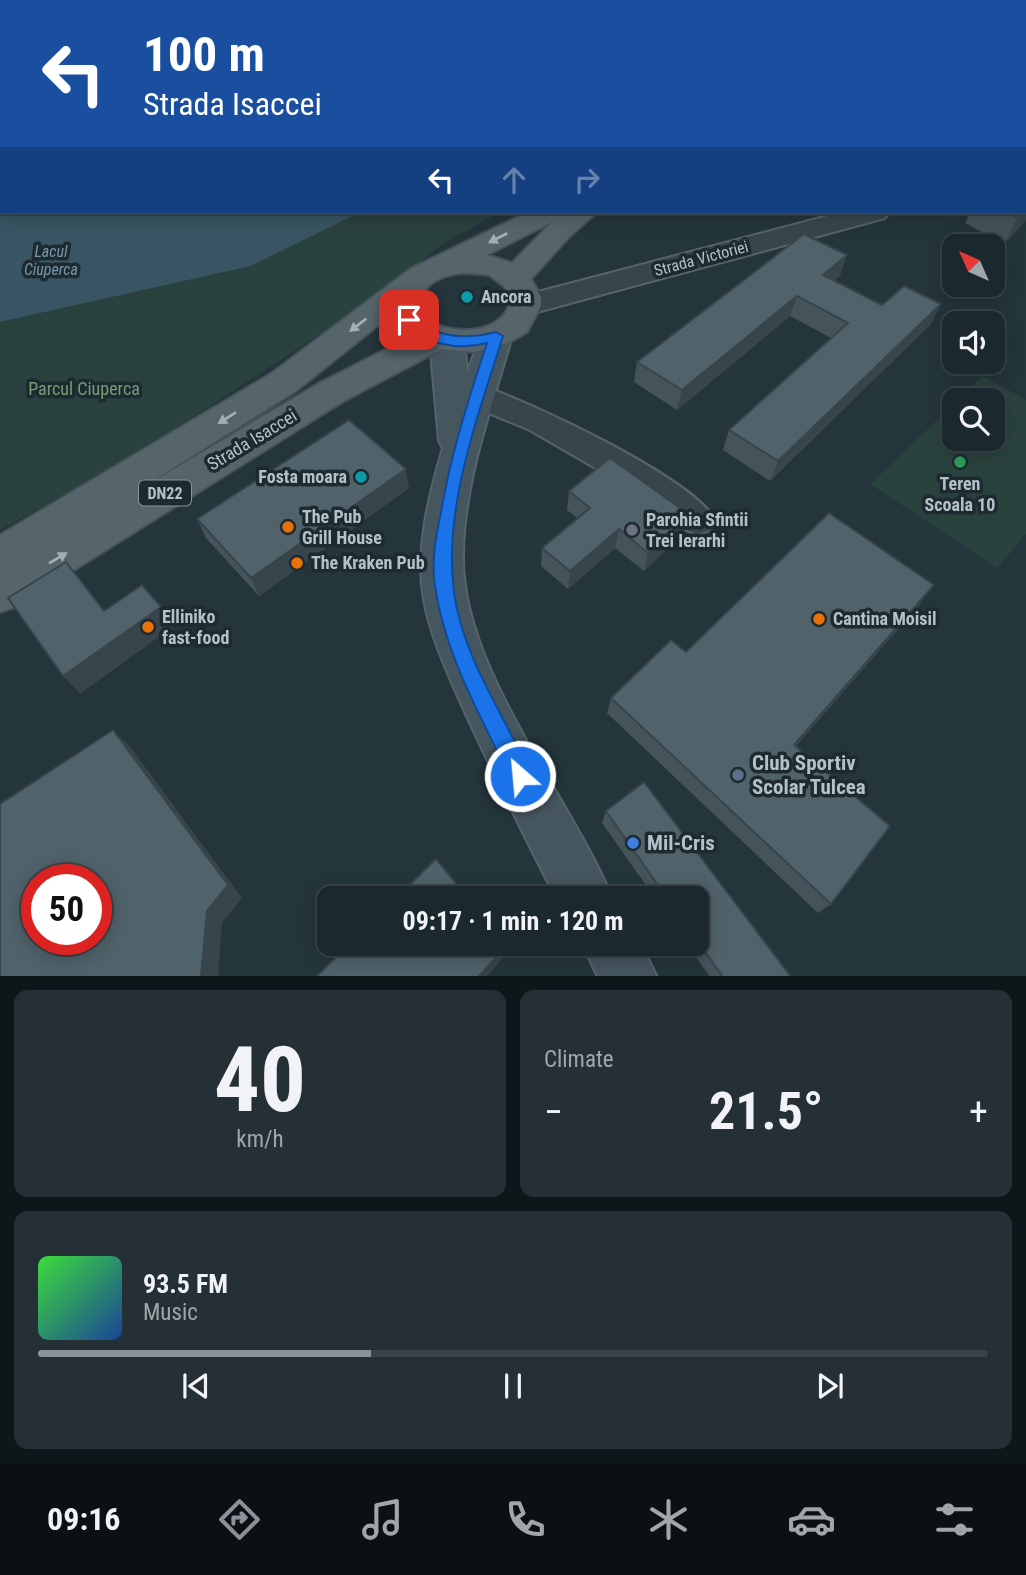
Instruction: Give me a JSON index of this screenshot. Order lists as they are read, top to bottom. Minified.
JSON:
{"streets":{"main road":["Strada Isaccei","DN22"],"street":["Strada Victoriei"]},"crossings":[["Strada Victoriei","Strada Isaccei"]],"water":["Lacul Ciuperca"],"parks":["Parcul Ciuperca"],"places":["Ancora","Teren Scoala 10","Fosta moara","The Pub Grill House","Parohia Sfintii Trei Ierarhi","The Kraken Pub","Cantina Moisil","Elliniko fast-food","Club Sportiv Scolar Tulcea","Mil-Cris"],"north":"top left","page":{"turn":["100 m","Strada Isaccei"],"limit":"50","trip":"09:17 · 1 min · 120 m","tile":[["40","km/h"],"Climate"],"heat":["−","21.5°","+"],"song":["93.5 FM","Music"],"tabs":"09:16"}}
